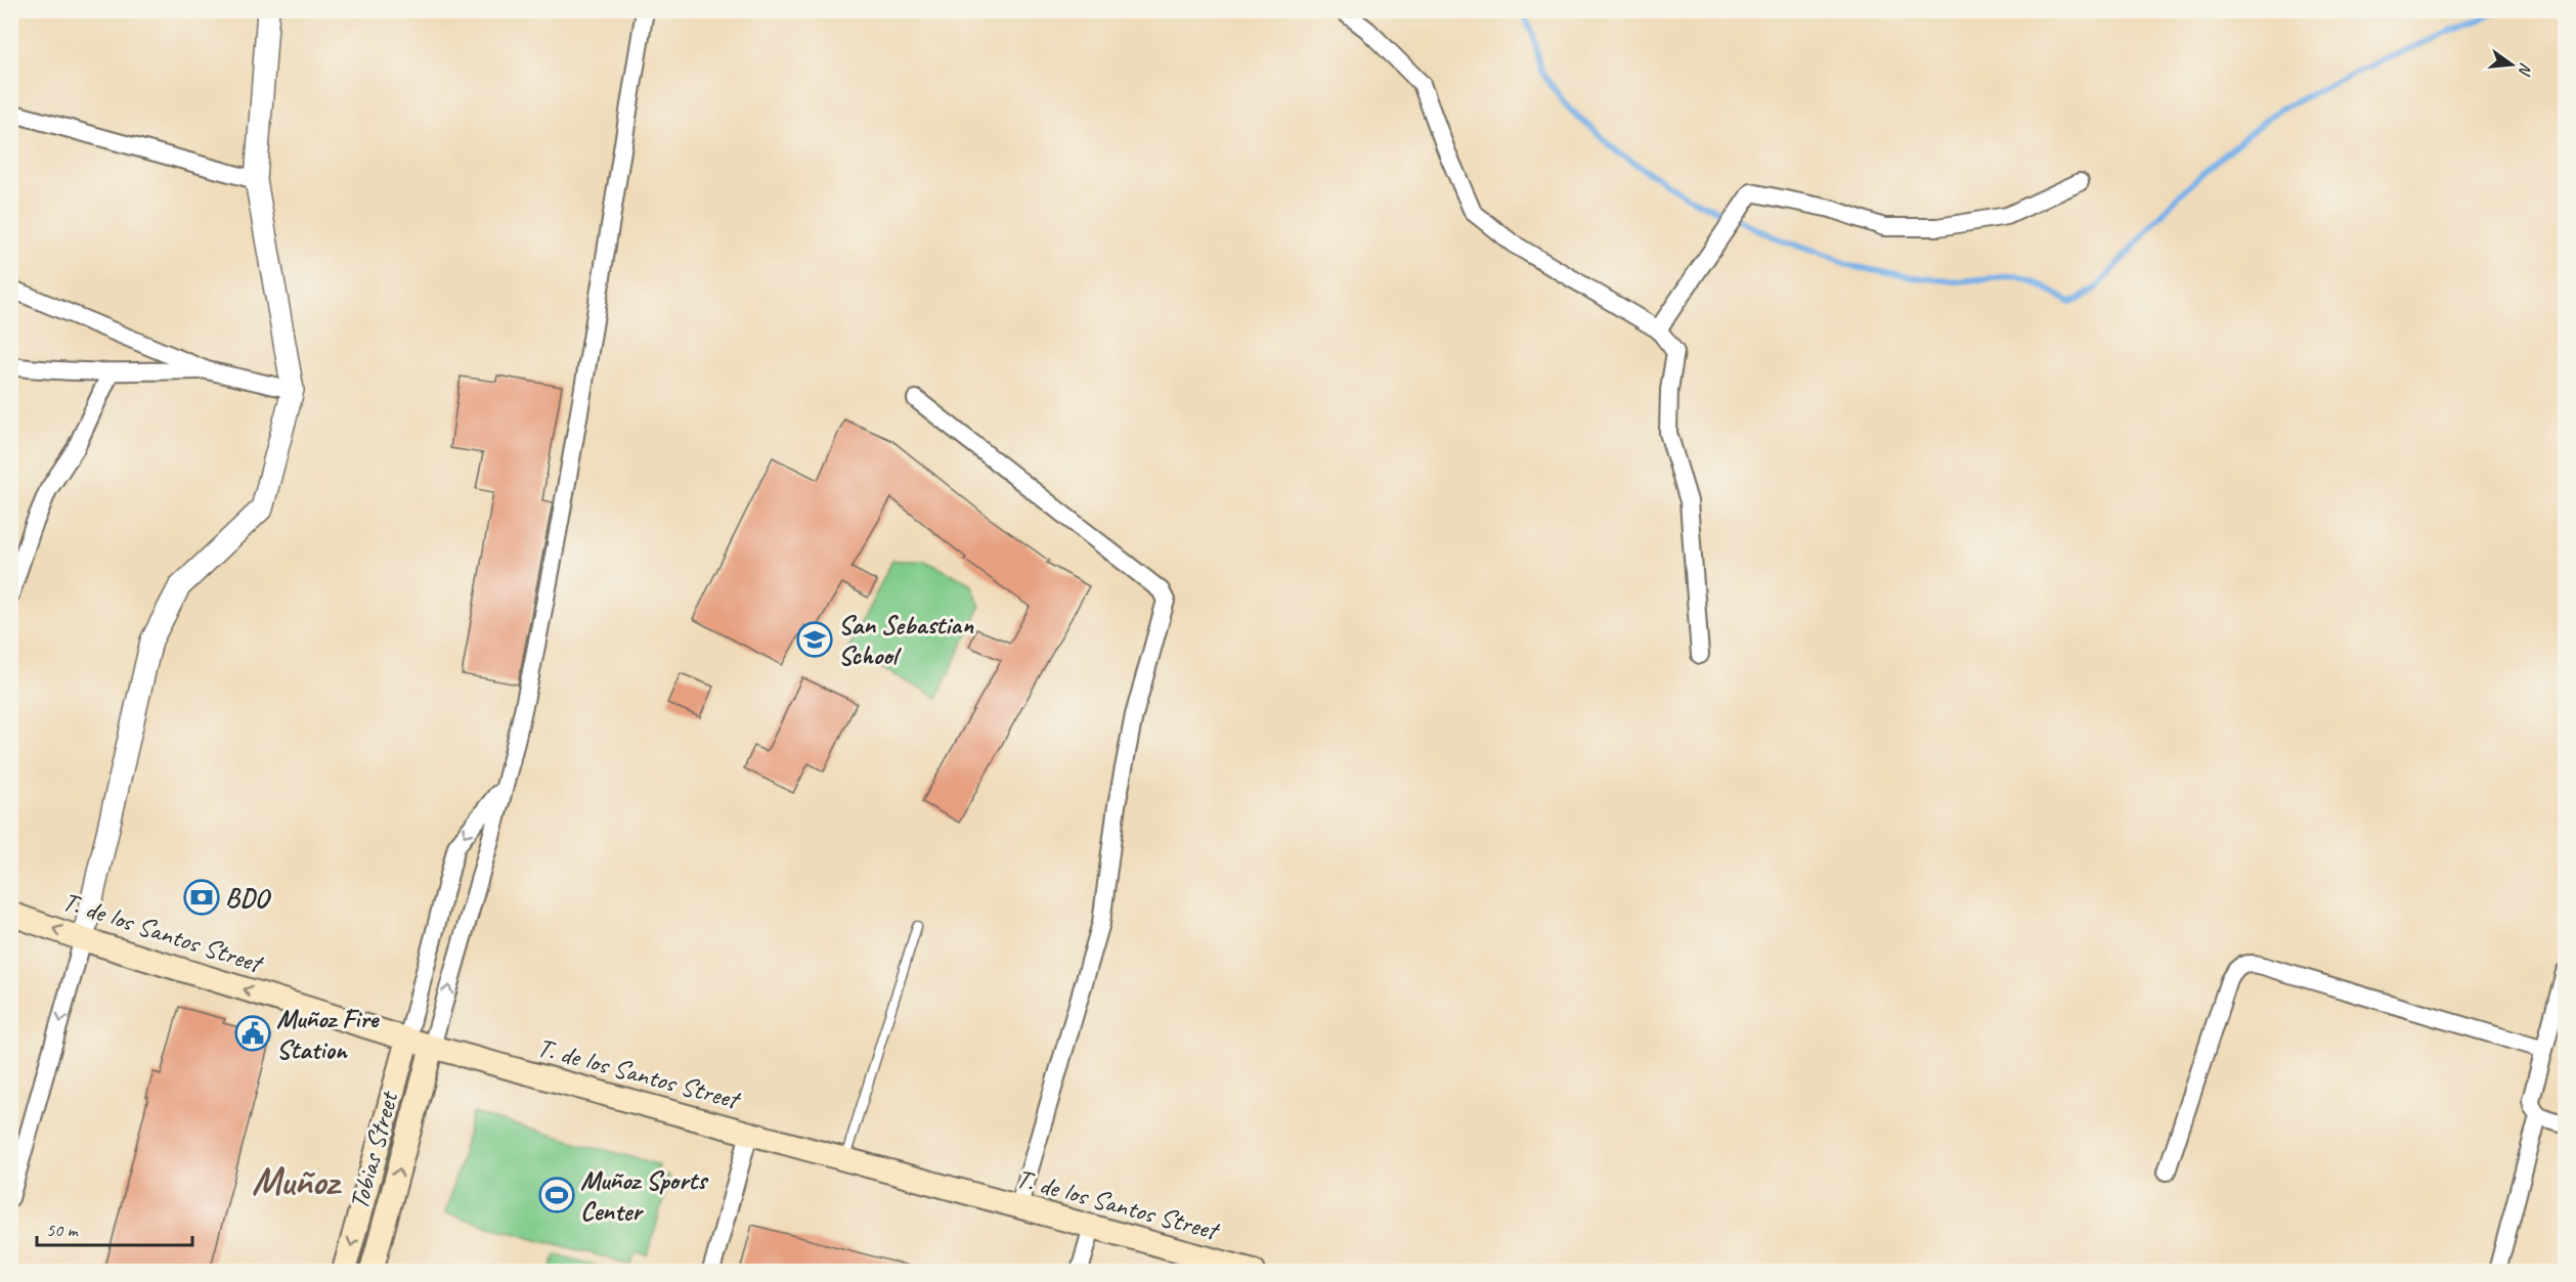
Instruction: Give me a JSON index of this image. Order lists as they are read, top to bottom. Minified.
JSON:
{"streets":{"main road":["T. de los Santos Street","Tobias Street"]},"crossings":[["T. de los Santos Street","Tobias Street"]],"districts":["Muñoz"],"places":{"school or university":["San Sebastian School"],"bank":["BDO"],"public building":["Muñoz Fire Station"],"sports":["Muñoz Sports Center"]},"scale_bar":"50 m","north":"right"}
